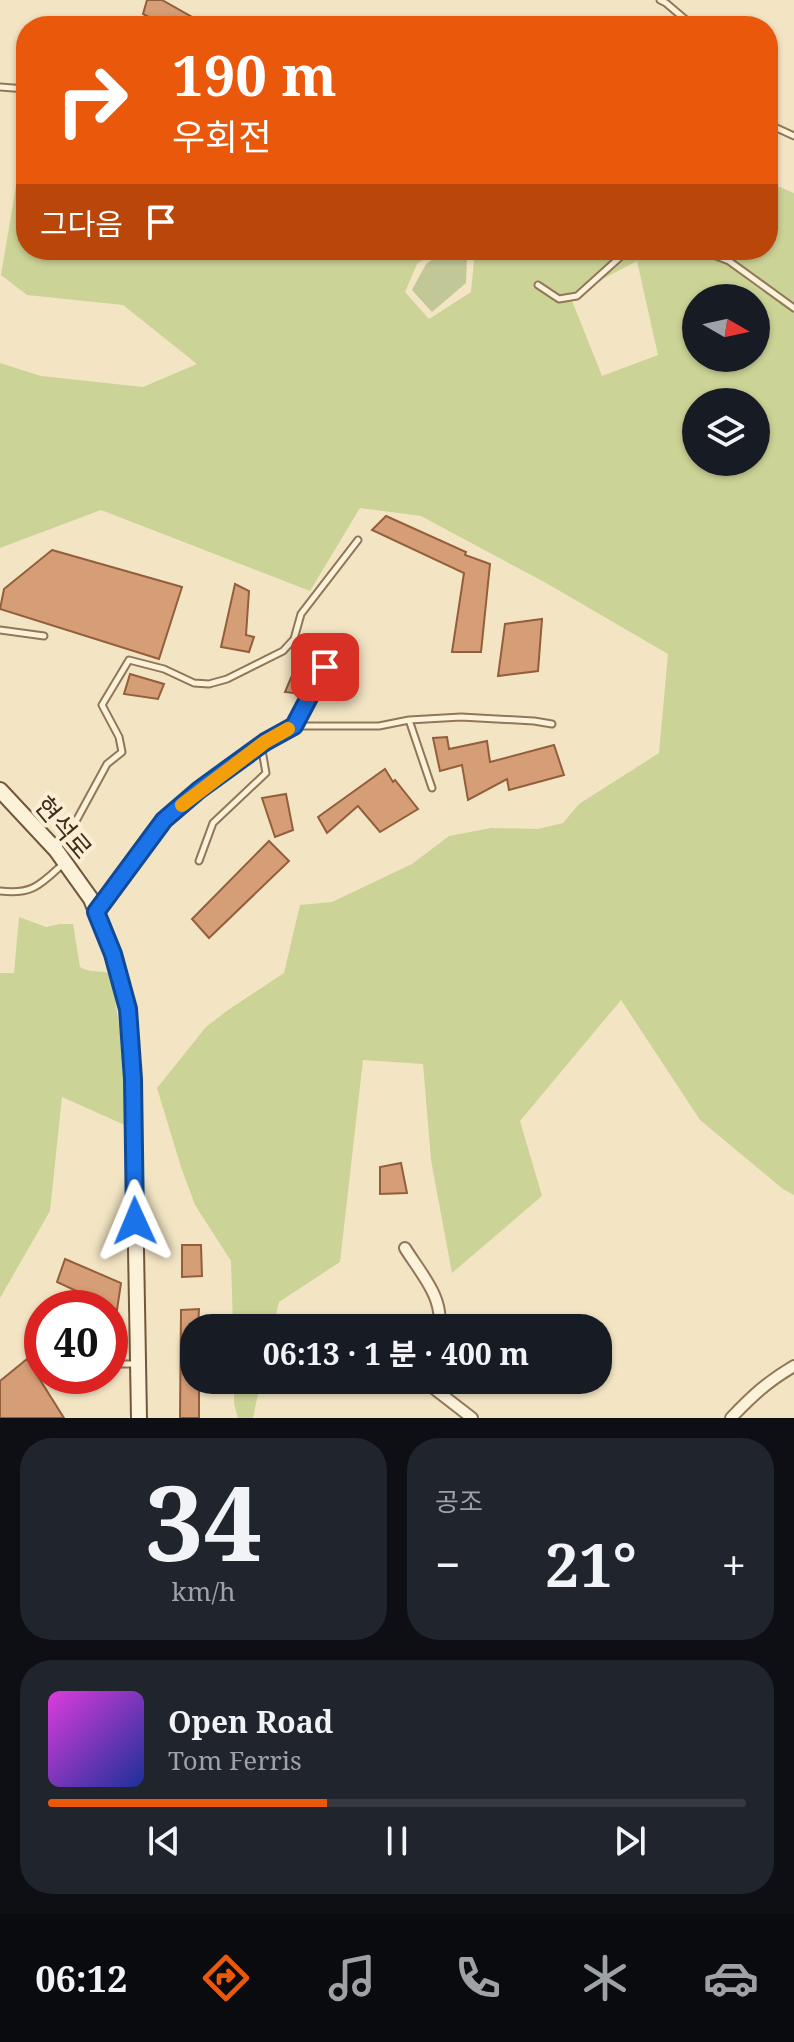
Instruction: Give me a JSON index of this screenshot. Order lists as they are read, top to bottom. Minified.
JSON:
{"streets":{"street":["현석로"]},"north":"right","page":{"turn":["190 m","우회전"],"then":"그다음","limit":"40","trip":"06:13 · 1 분 · 400 m","tile":[["34","km/h"],"공조"],"heat":["−","21°","+"],"song":["Open Road","Tom Ferris"],"tabs":"06:12"}}
